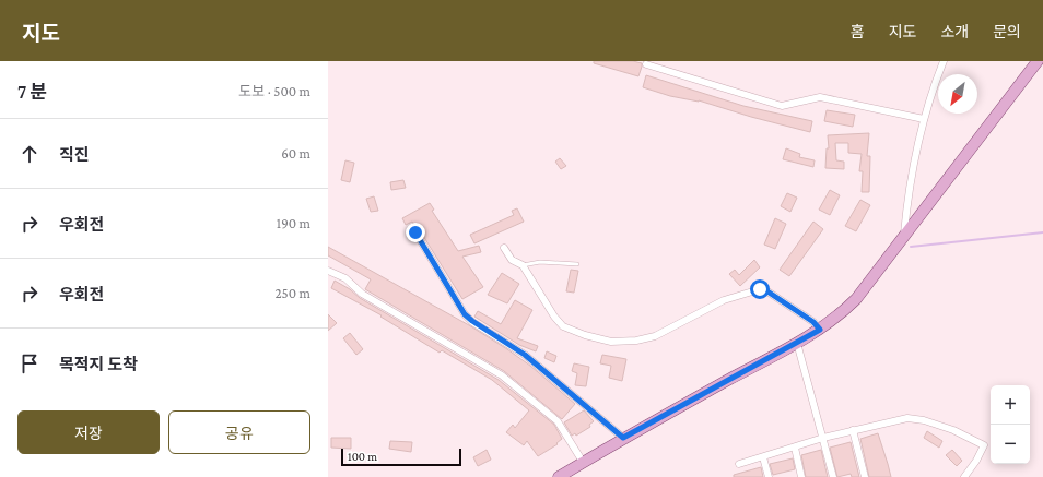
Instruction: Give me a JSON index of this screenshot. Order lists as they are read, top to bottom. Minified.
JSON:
{"scale_bar":"100 m","north":"bottom left","page":{"header":"지도","nav":["홈","지도","소개","문의"],"heading":["7 분","도보 · 500 m"],"list":[["직진","60 m"],["우회전","190 m"],["우회전","250 m"],"목적지 도착"],"map_buttons":["+","−"],"buttons":["저장","공유"],"scale":"100 m"}}
